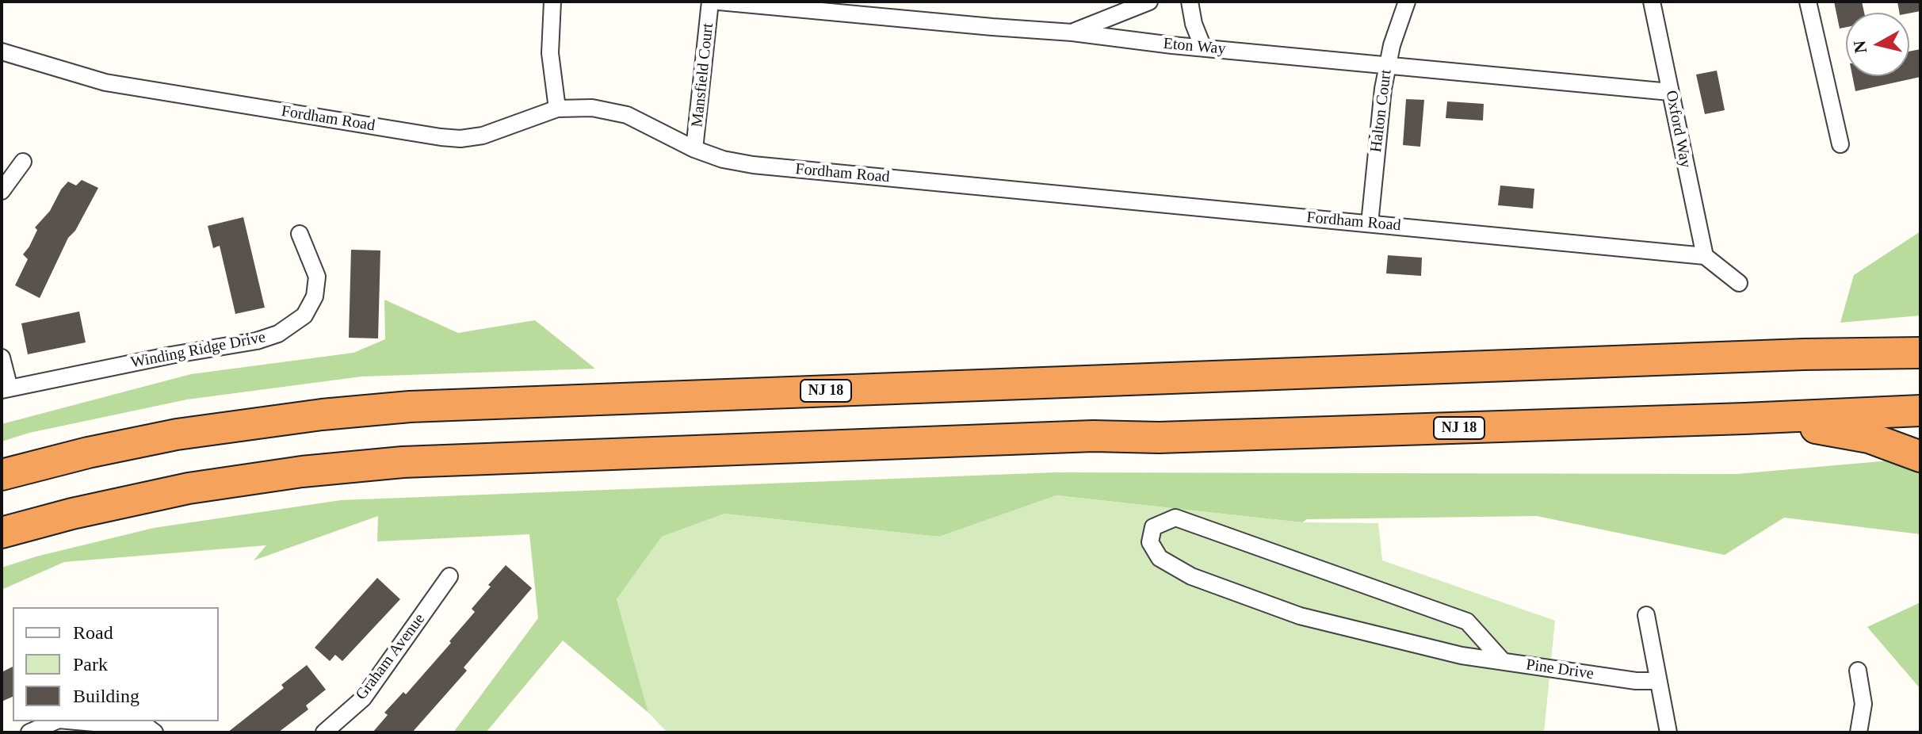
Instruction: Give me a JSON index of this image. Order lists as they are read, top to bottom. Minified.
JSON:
{"streets":{"highway":["NJ 18"],"street":["Eton Way","Mansfield Court","Halton Court","Fordham Road","Oxford Way","Winding Ridge Drive","Graham Avenue","Pine Drive"]},"crossings":[["Eton Way","Halton Court"],["Eton Way","Oxford Way"],["Mansfield Court","Fordham Road"],["Halton Court","Fordham Road"],["Fordham Road","Oxford Way"]],"legend":["Road","Park","Building"],"north":"left"}
